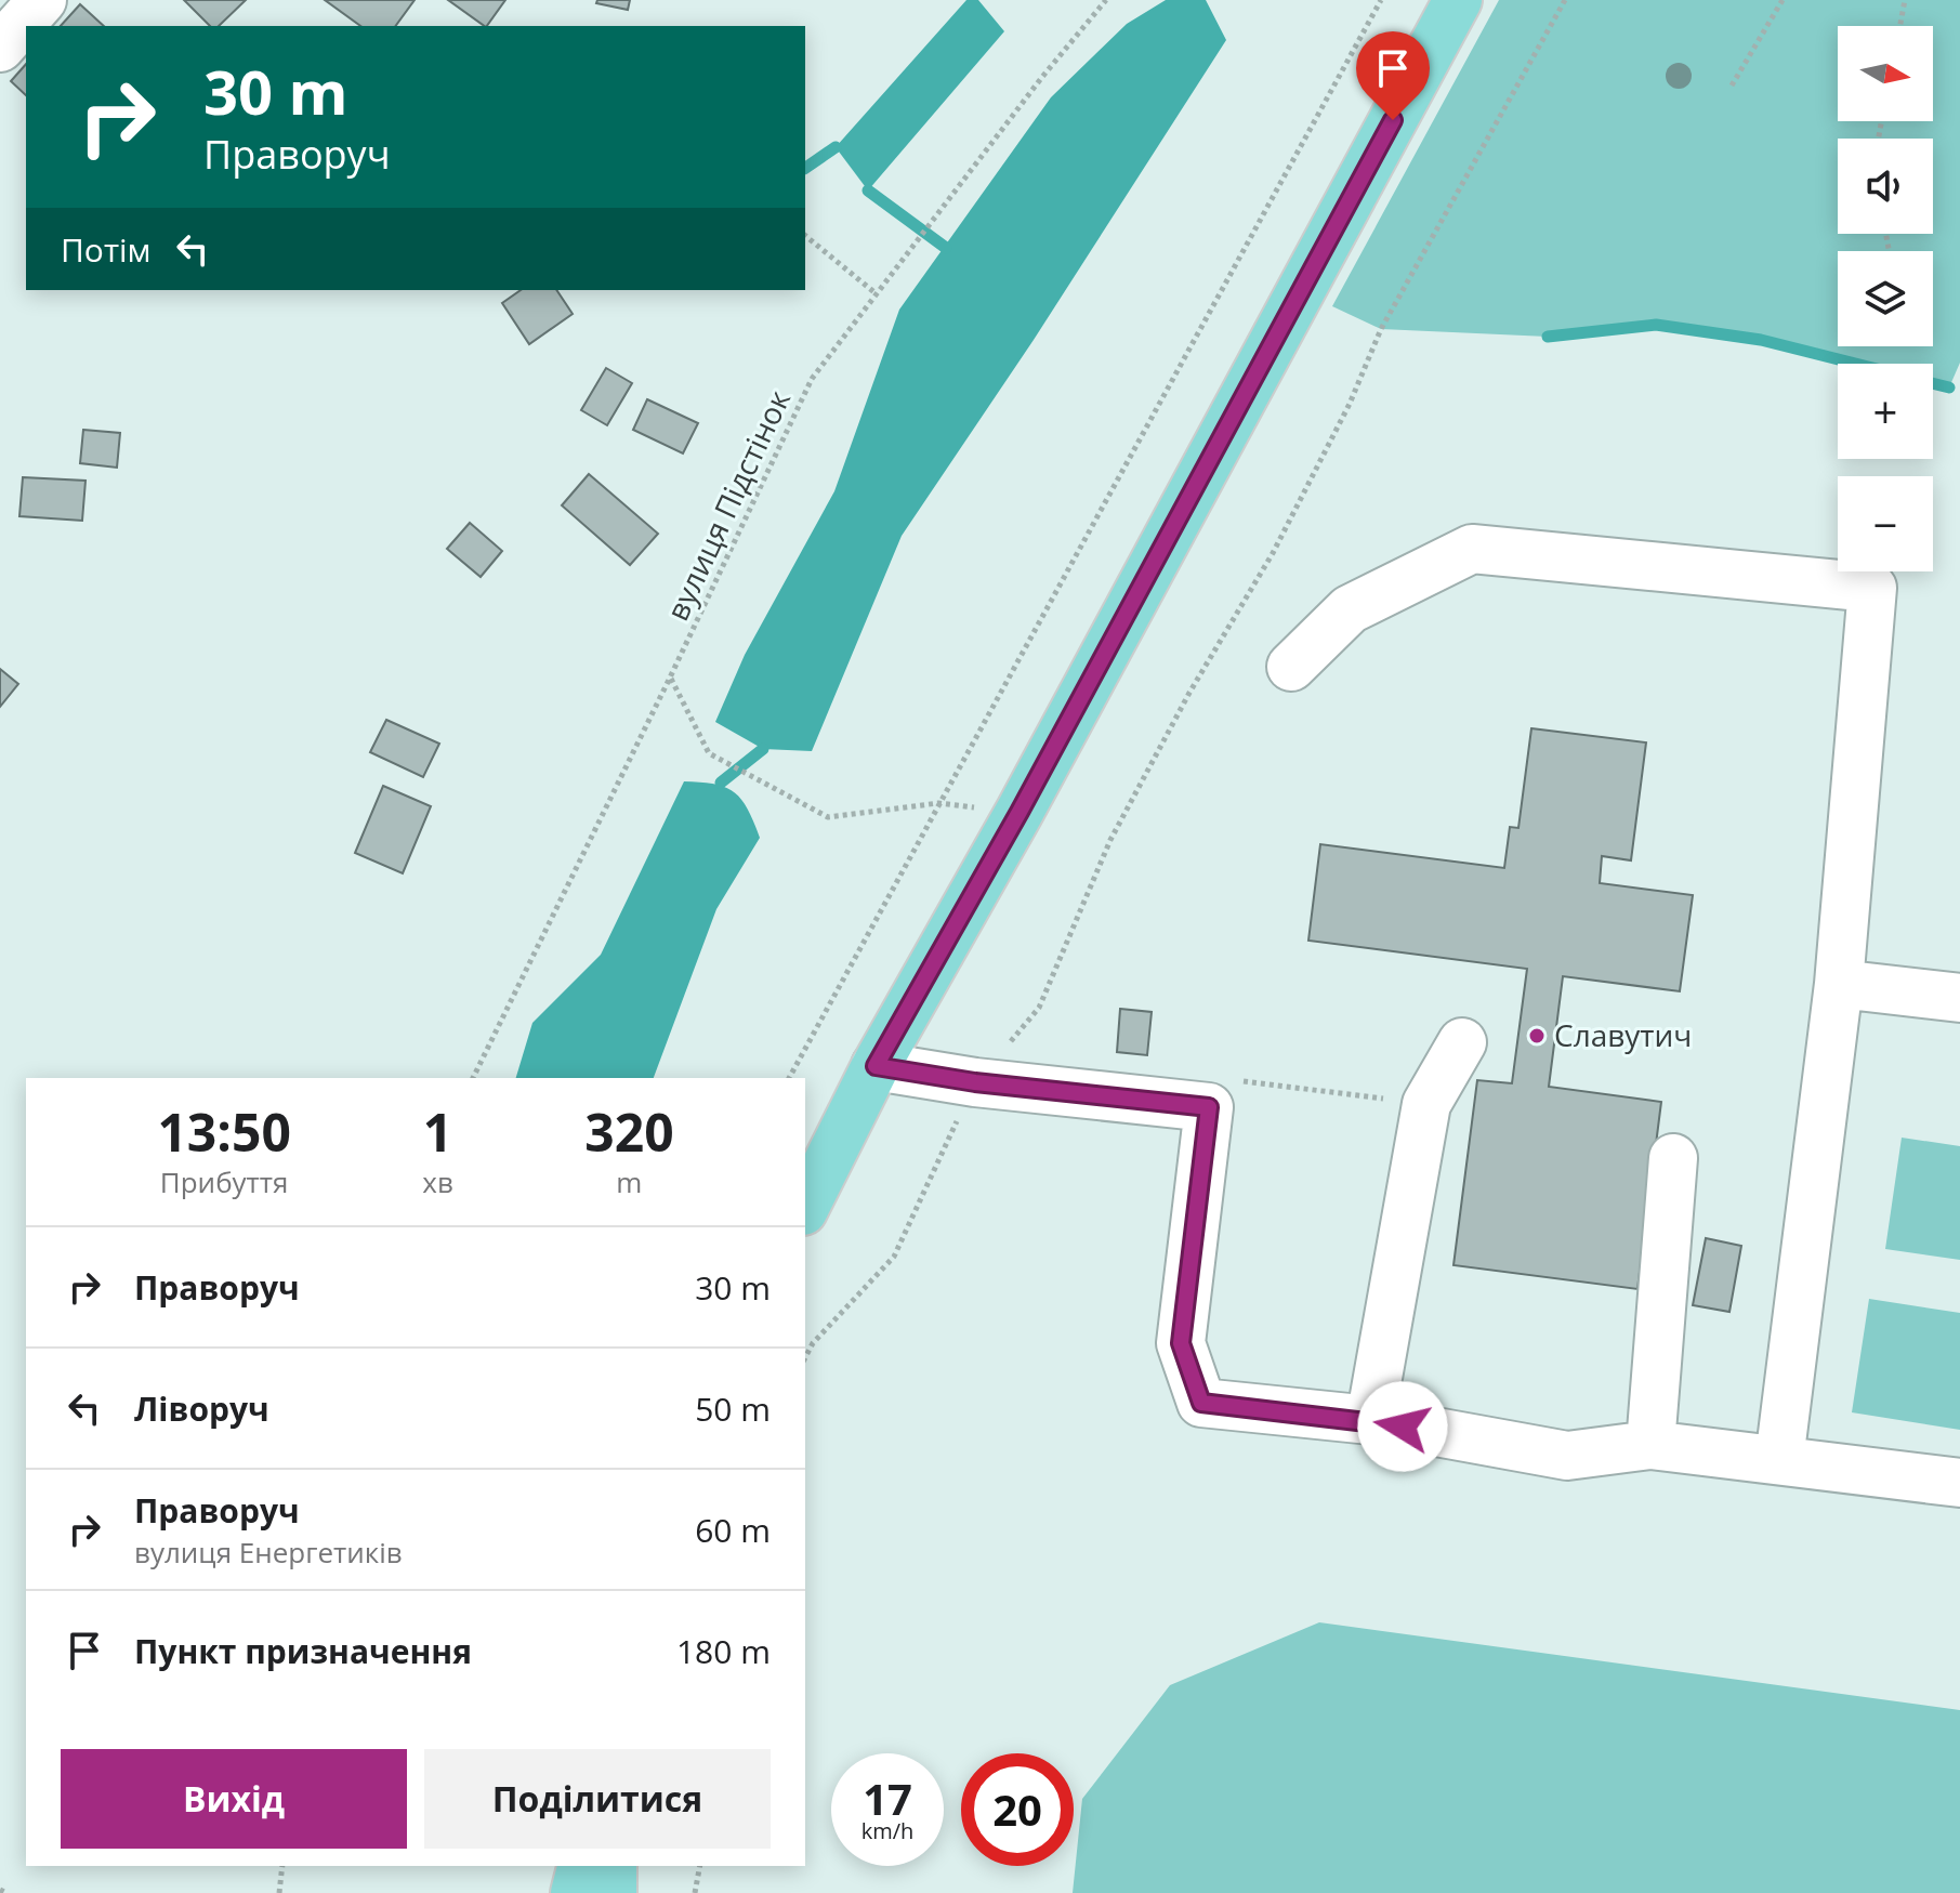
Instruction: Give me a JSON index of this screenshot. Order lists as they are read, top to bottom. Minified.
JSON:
{"streets":{"path":["вулиця Підстінок"]},"places":["Славутич"],"north":"right","page":{"map_buttons":["+","−"],"turn":["30 m","Праворуч"],"then":"Потім","eta":["13:50","Прибуття","1","хв","320","m"],"list":[{"name":"Праворуч","value":"30 m"},{"name":"Ліворуч","value":"50 m"},{"name":"Праворуч","note":"вулиця Енергетиків","value":"60 m"},{"name":"Пункт призначення","value":"180 m"}],"buttons":["Вихід","Поділитися"],"speed":"17 km/h","limit":"20"}}
